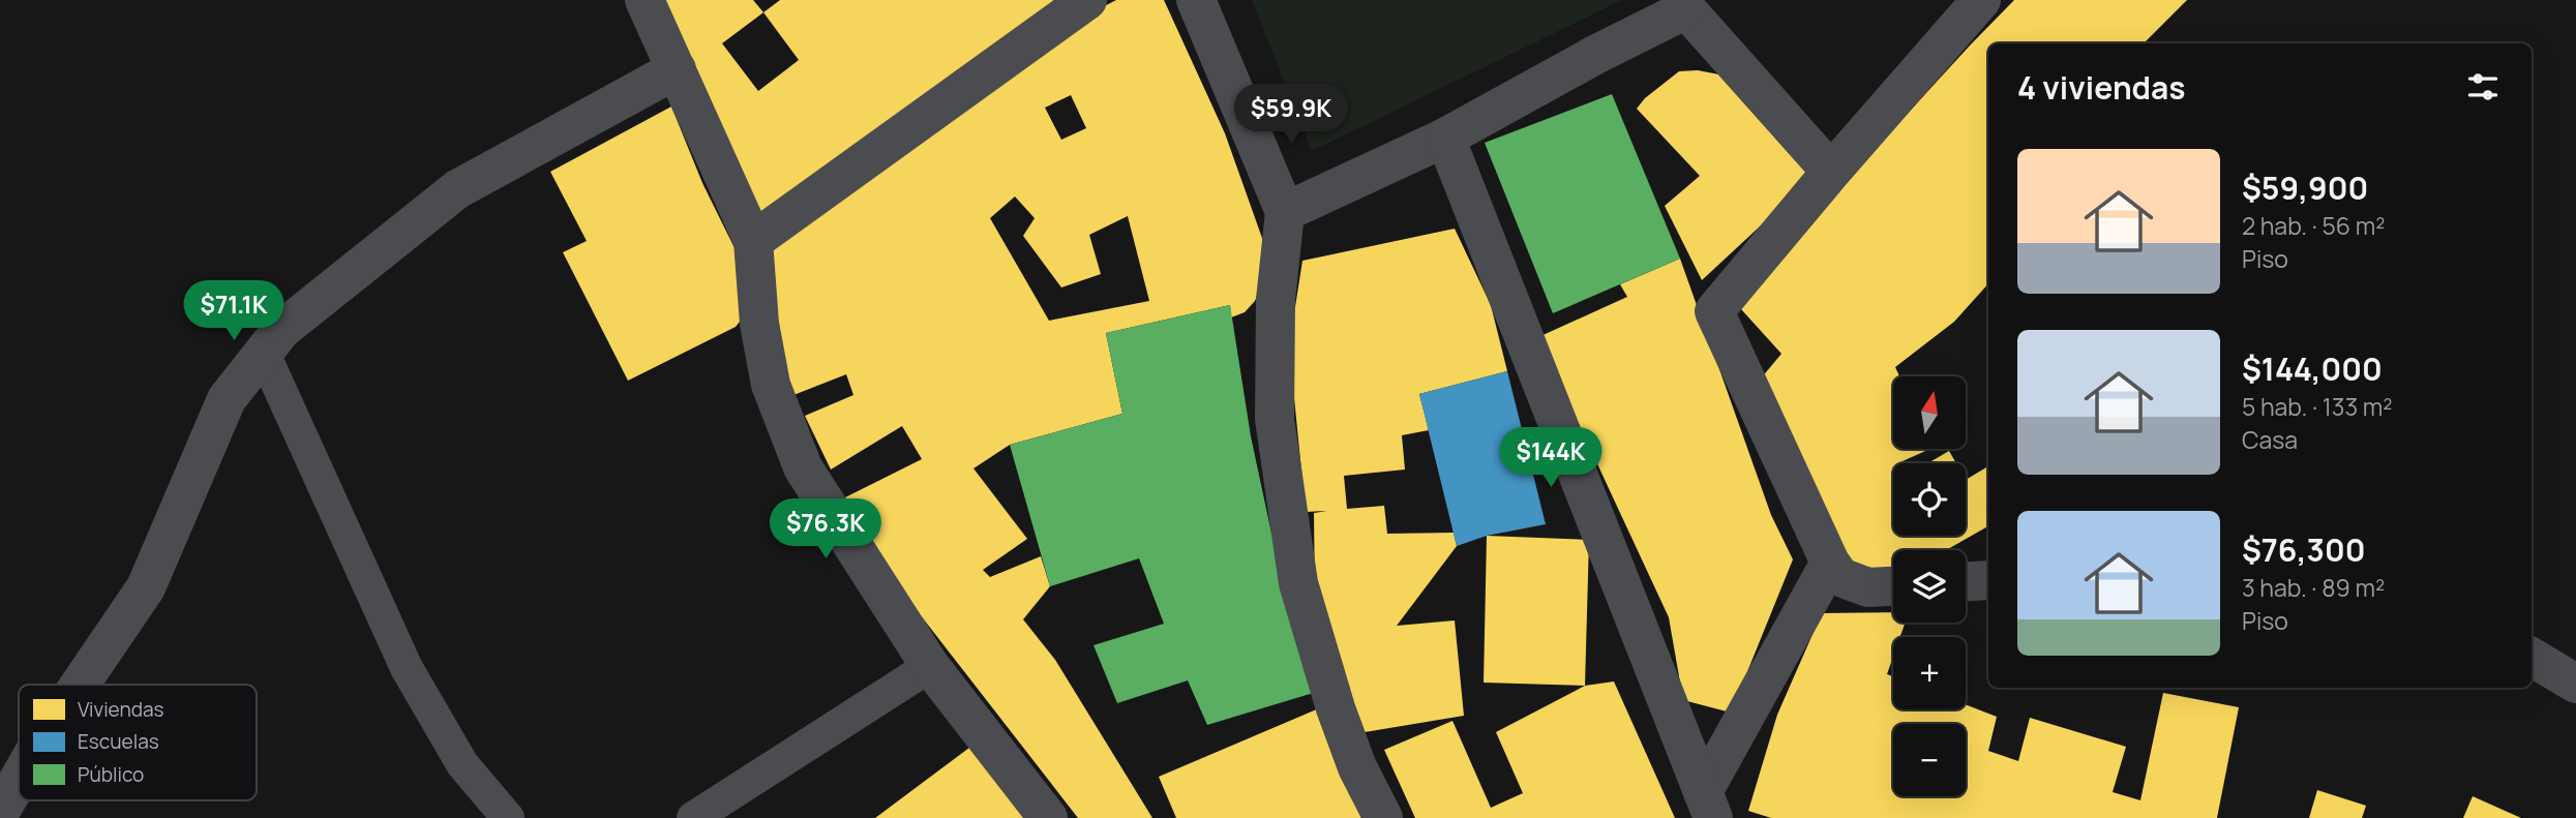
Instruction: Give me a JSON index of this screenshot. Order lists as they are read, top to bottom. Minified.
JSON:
{"legend":["Viviendas","Escuelas","Público"],"north":"top","page":{"heading":"4 viviendas","price":["$59.9K","$71.1K","$144K","$76.3K"],"list":[{"name":"$59,900","note":"2 hab. · 56 m² · Piso"},{"name":"$144,000","note":"5 hab. · 133 m² · Casa"},{"name":"$76,300","note":"3 hab. · 89 m² · Piso"}],"map_buttons":["+","−"]}}
